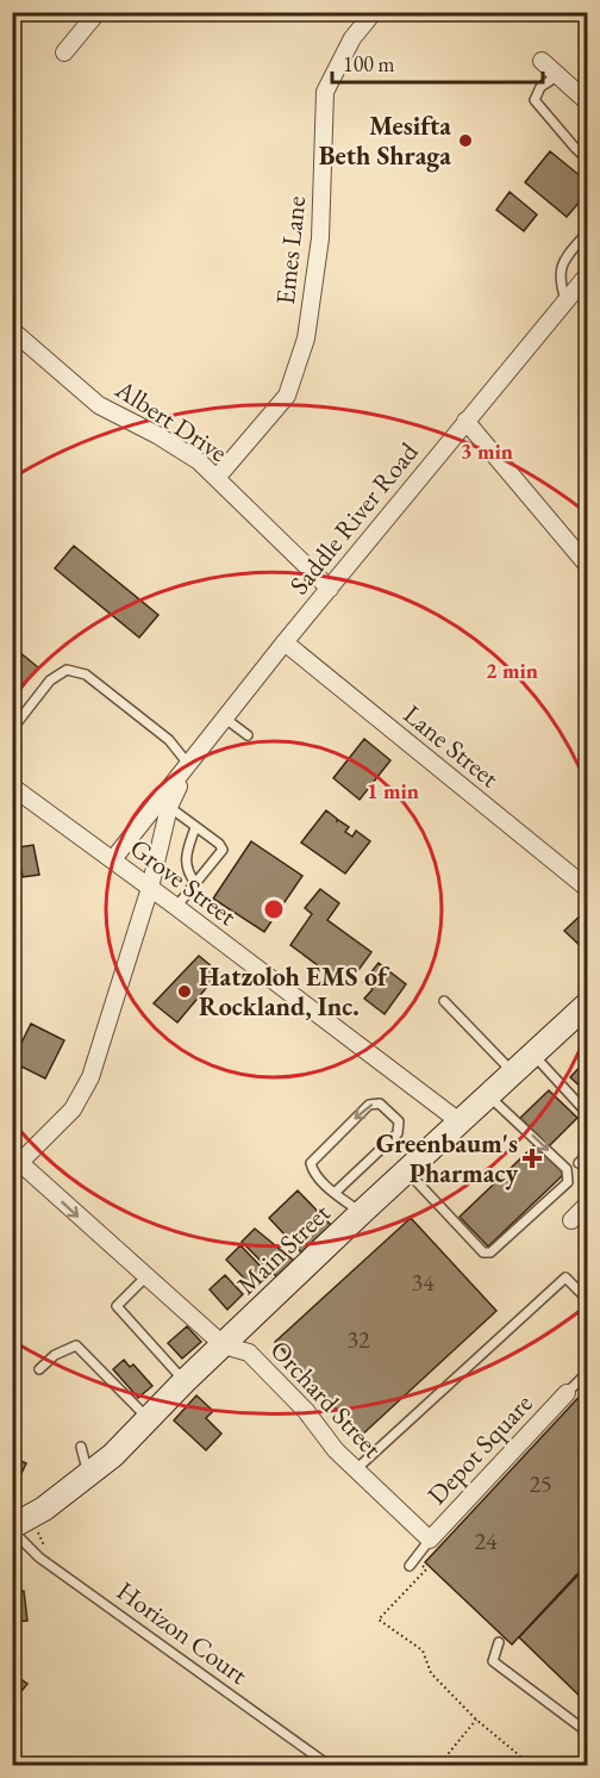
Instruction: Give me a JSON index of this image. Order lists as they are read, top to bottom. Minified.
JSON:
{"streets":{"main road":["Main Street"],"street":["Emes Lane","Albert Drive","Saddle River Road","Lane Street","Grove Street","Orchard Street","Depot Square"],"lane":["Horizon Court"]},"crossings":[["Emes Lane","Albert Drive"],["Albert Drive","Saddle River Road"],["Saddle River Road","Lane Street"],["Saddle River Road","Grove Street"],["Saddle River Road","Orchard Street"],["Grove Street","Main Street"],["Main Street","Orchard Street"],["Main Street","Horizon Court"],["Orchard Street","Depot Square"]],"places":{"other":["Mesifta Beth Shraga","Hatzoloh EMS of Rockland, Inc."],"health":["Greenbaum's Pharmacy"]},"house_numbers":["34","32","25","24"],"scale_bar":"100 m","rings":["3 min","2 min","1 min"]}
